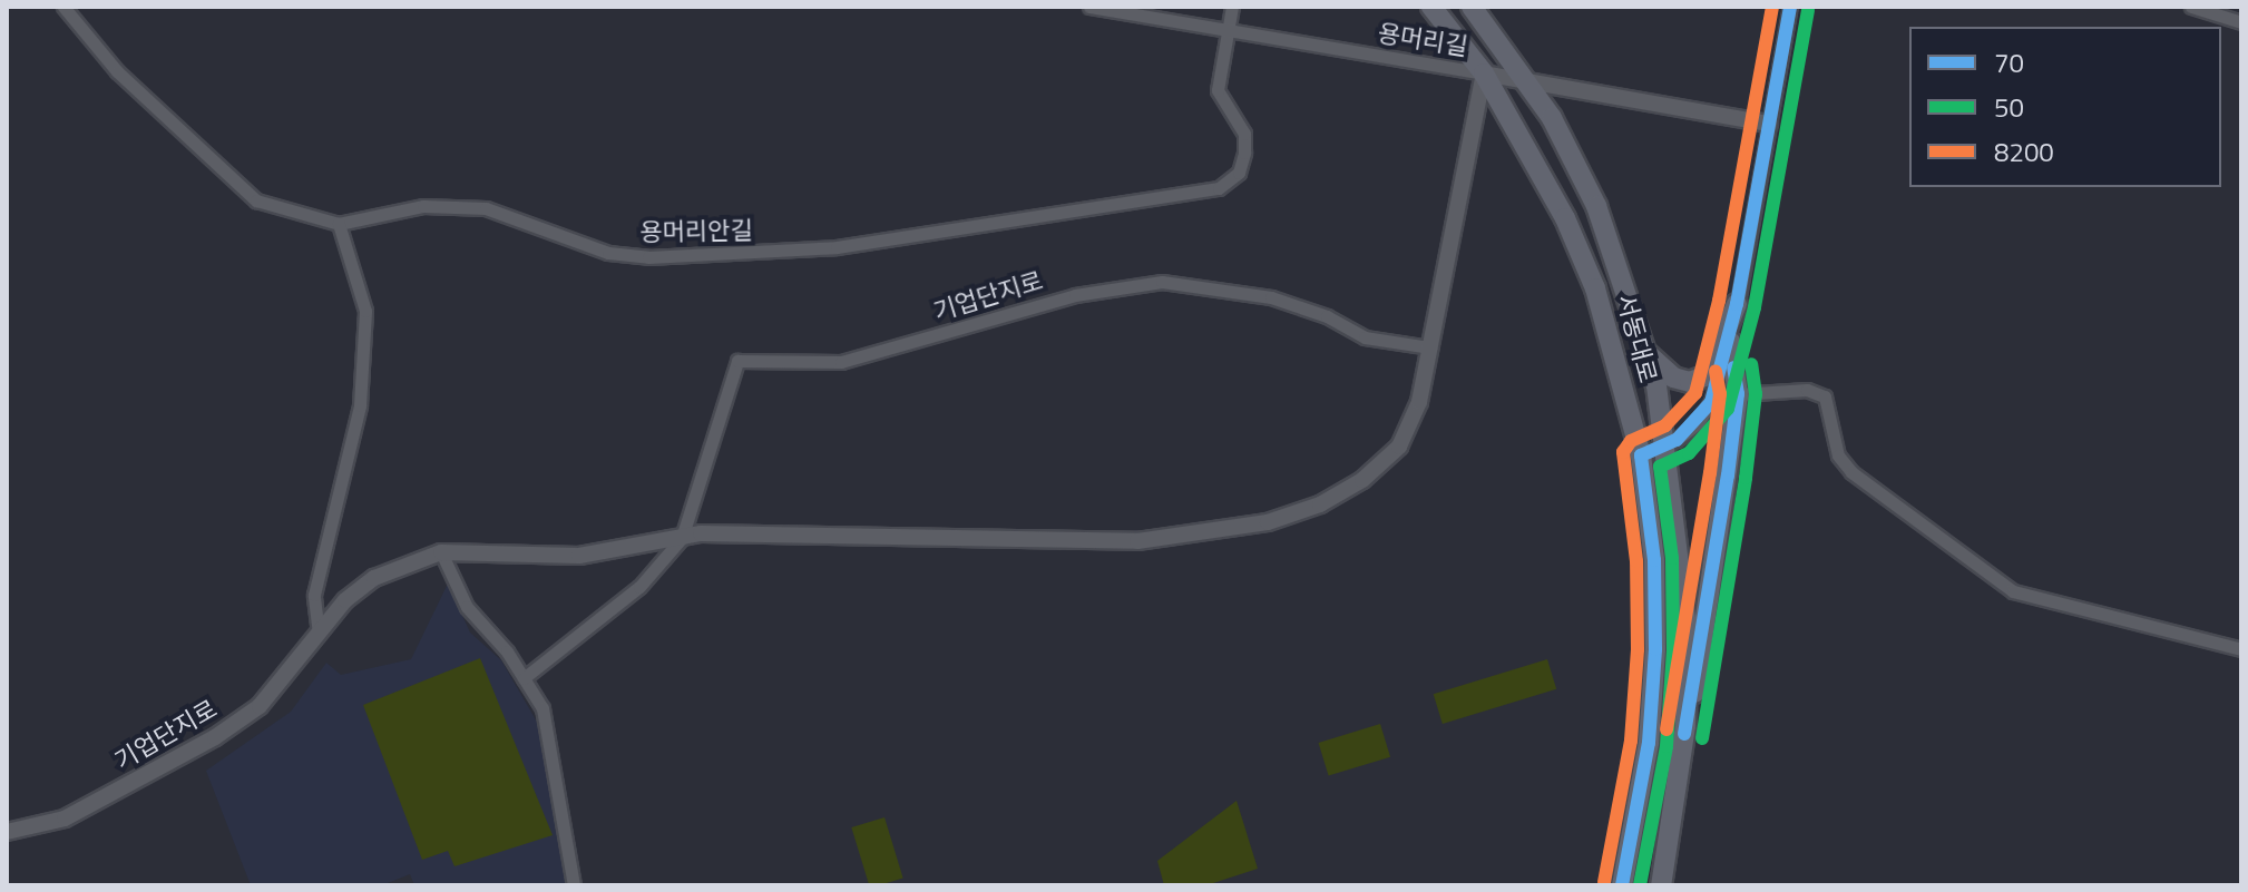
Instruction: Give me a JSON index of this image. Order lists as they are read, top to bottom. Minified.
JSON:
{"streets":{"main road":["서동대로"],"street":["용머리길","용머리안길","기업단지로"]},"crossings":[["용머리길","용머리안길"],["용머리길","기업단지로"],["용머리길","서동대로"],["기업단지로","서동대로"]],"lines":["transit line 70","transit line 8200","transit line 50"],"legend":["70","50","8200"]}
